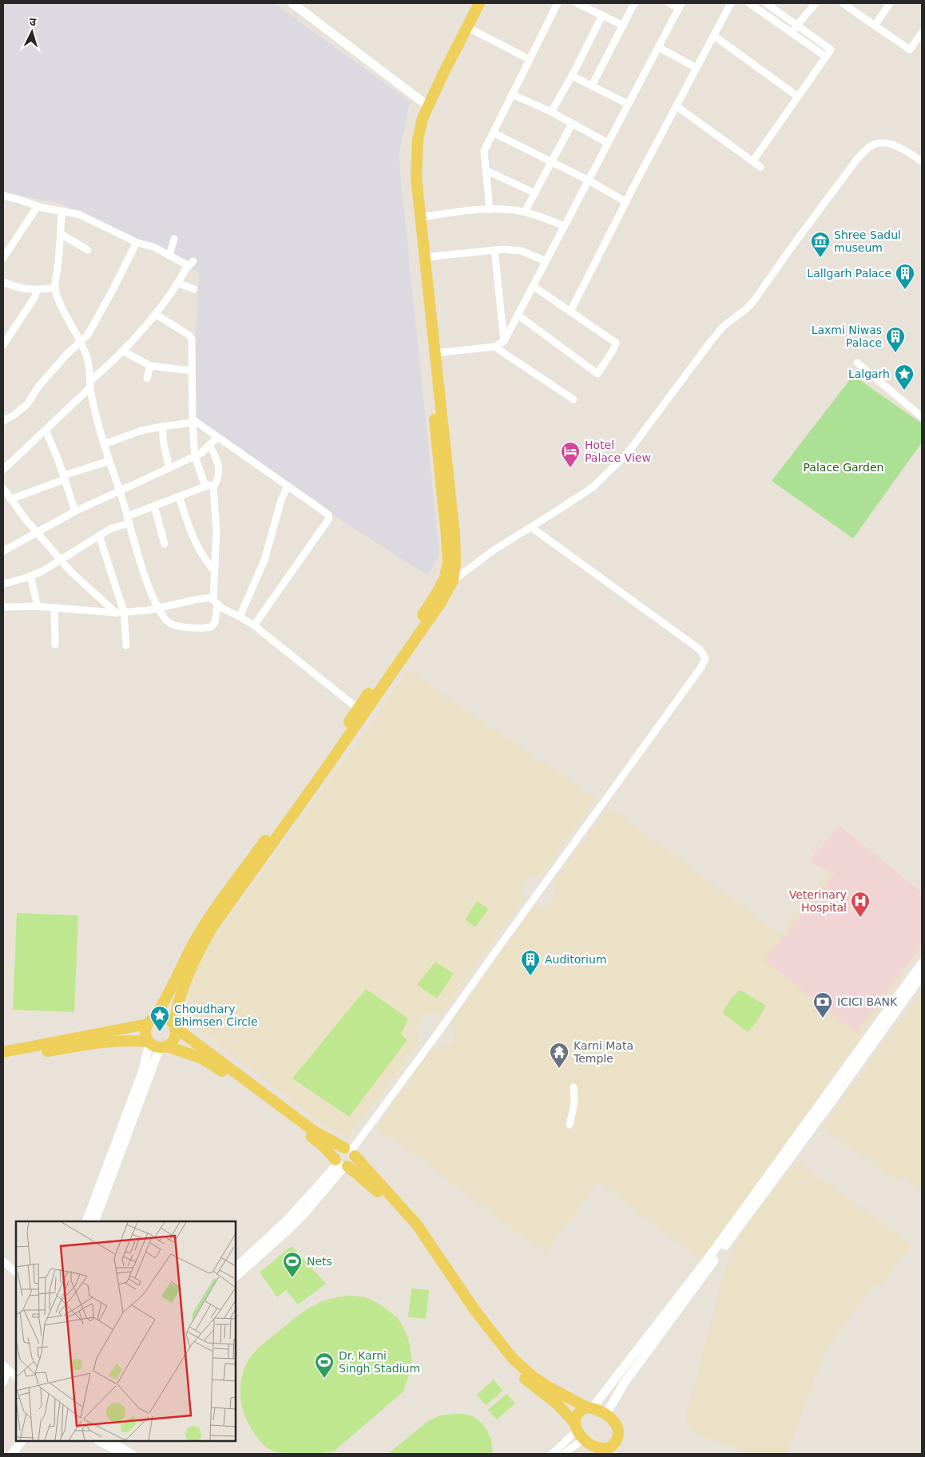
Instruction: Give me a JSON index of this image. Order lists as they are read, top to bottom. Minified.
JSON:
{"parks":["Palace Garden"],"places":{"museum":["Shree Sadul museum"],"building":["Lallgarh Palace","Laxmi Niwas Palace","Auditorium"],"place":["Lalgarh","Choudhary Bhimsen Circle"],"hotel":["Hotel Palace View"],"hospital":["Veterinary Hospital"],"bank":["ICICI BANK"],"temple":["Karni Mata Temple"],"sports":["Nets","Dr. Karni Singh Stadium"]},"north":"top"}
